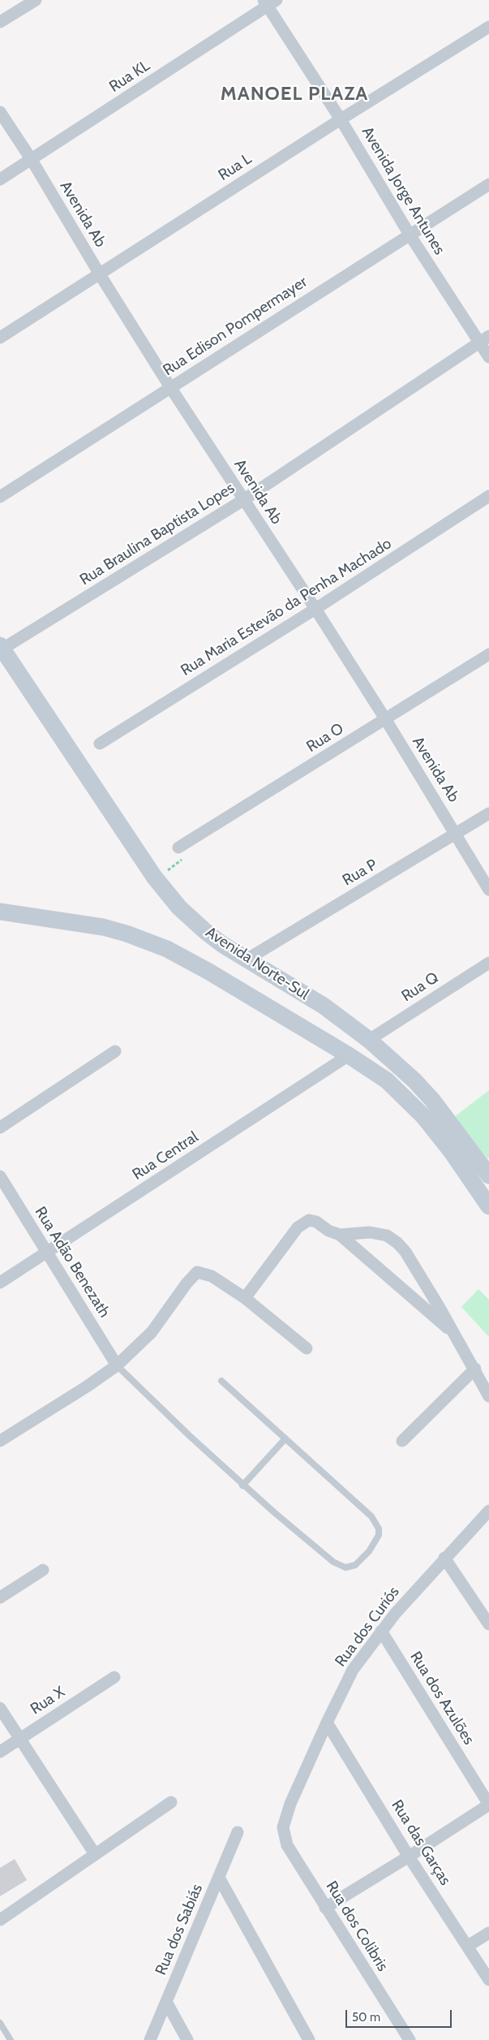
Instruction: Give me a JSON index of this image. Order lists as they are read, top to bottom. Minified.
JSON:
{"streets":{"main road":["Avenida Norte-Sul"],"street":["Rua KL","Rua L","Avenida Jorge Antunes","Avenida Ab","Rua Edison Pompermayer","Rua Braulina Baptista Lopes","Rua Maria Estevão da Penha Machado","Rua O","Rua P","Rua Q","Rua Central","Rua Adão Benezath","Rua dos Curiós","Rua dos Azulões","Rua X","Rua das Garças","Rua dos Colibris","Rua dos Sabiás"]},"crossings":[["Rua KL","Avenida Jorge Antunes"],["Rua KL","Avenida Ab"],["Rua L","Avenida Jorge Antunes"],["Rua L","Avenida Ab"],["Avenida Jorge Antunes","Rua Edison Pompermayer"],["Avenida Jorge Antunes","Rua Braulina Baptista Lopes"],["Avenida Ab","Rua Edison Pompermayer"],["Avenida Ab","Rua Braulina Baptista Lopes"],["Avenida Ab","Rua Maria Estevão da Penha Machado"],["Avenida Ab","Rua O"],["Avenida Ab","Rua P"],["Rua Braulina Baptista Lopes","Avenida Norte-Sul"],["Rua P","Avenida Norte-Sul"],["Avenida Norte-Sul","Rua Q"],["Avenida Norte-Sul","Rua Central"],["Rua Central","Rua Adão Benezath"],["Rua dos Curiós","Rua dos Azulões"],["Rua dos Curiós","Rua das Garças"],["Rua dos Curiós","Rua dos Colibris"]],"districts":["MANOEL PLAZA"],"scale_bar":"50 m"}
